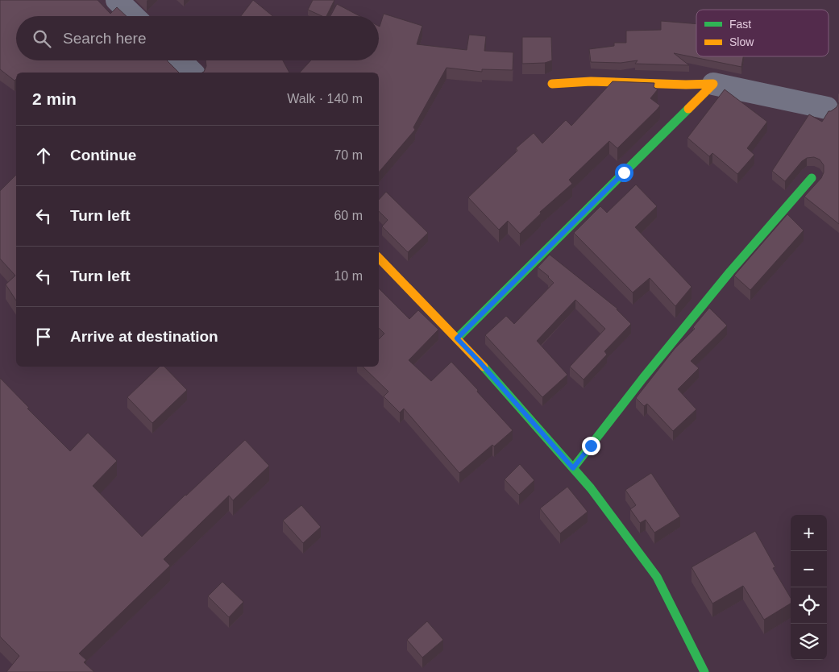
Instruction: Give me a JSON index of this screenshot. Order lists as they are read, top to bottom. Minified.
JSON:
{"legend":["Fast","Slow"],"page":{"search":"Search here","heading":["2 min","Walk · 140 m"],"list":[["Continue","70 m"],["Turn left","60 m"],["Turn left","10 m"],"Arrive at destination"],"map_buttons":["+","−"]}}
